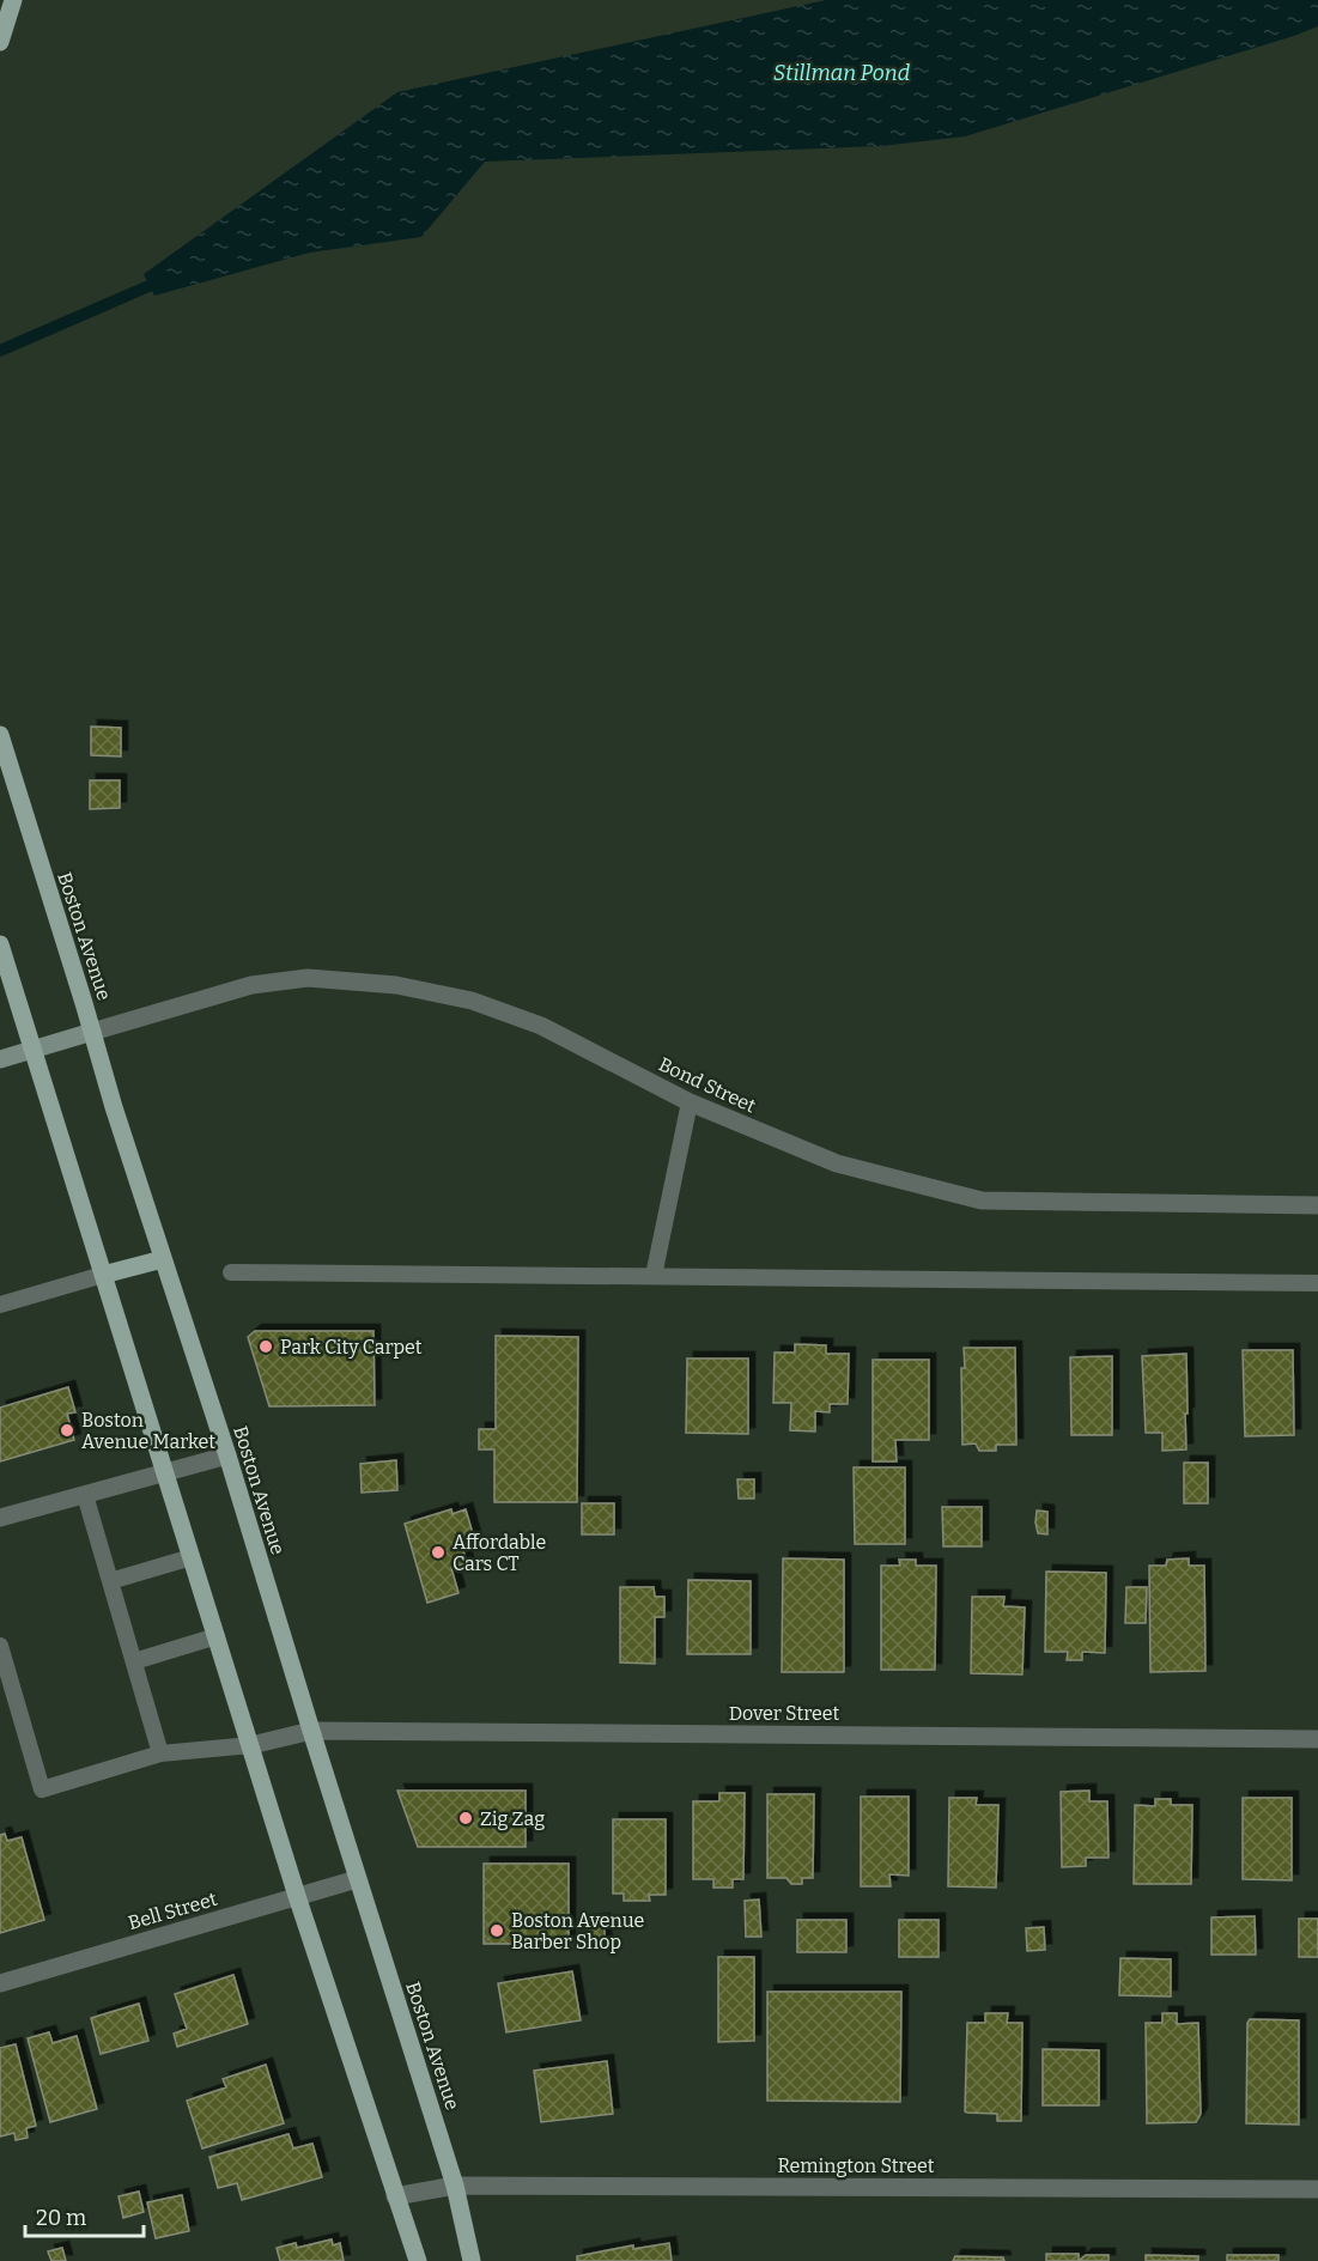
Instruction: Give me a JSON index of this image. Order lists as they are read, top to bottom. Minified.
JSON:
{"streets":{"main road":["Boston Avenue"],"street":["Bond Street","Dover Street","Bell Street","Remington Street"]},"crossings":[["Boston Avenue","Bond Street"],["Boston Avenue","Dover Street"],["Boston Avenue","Bell Street"],["Boston Avenue","Remington Street"]],"water":["Stillman Pond"],"places":["Park City Carpet","Boston Avenue Market","Affordable Cars CT","Zig Zag","Boston Avenue Barber Shop"],"scale_bar":"20 m"}
